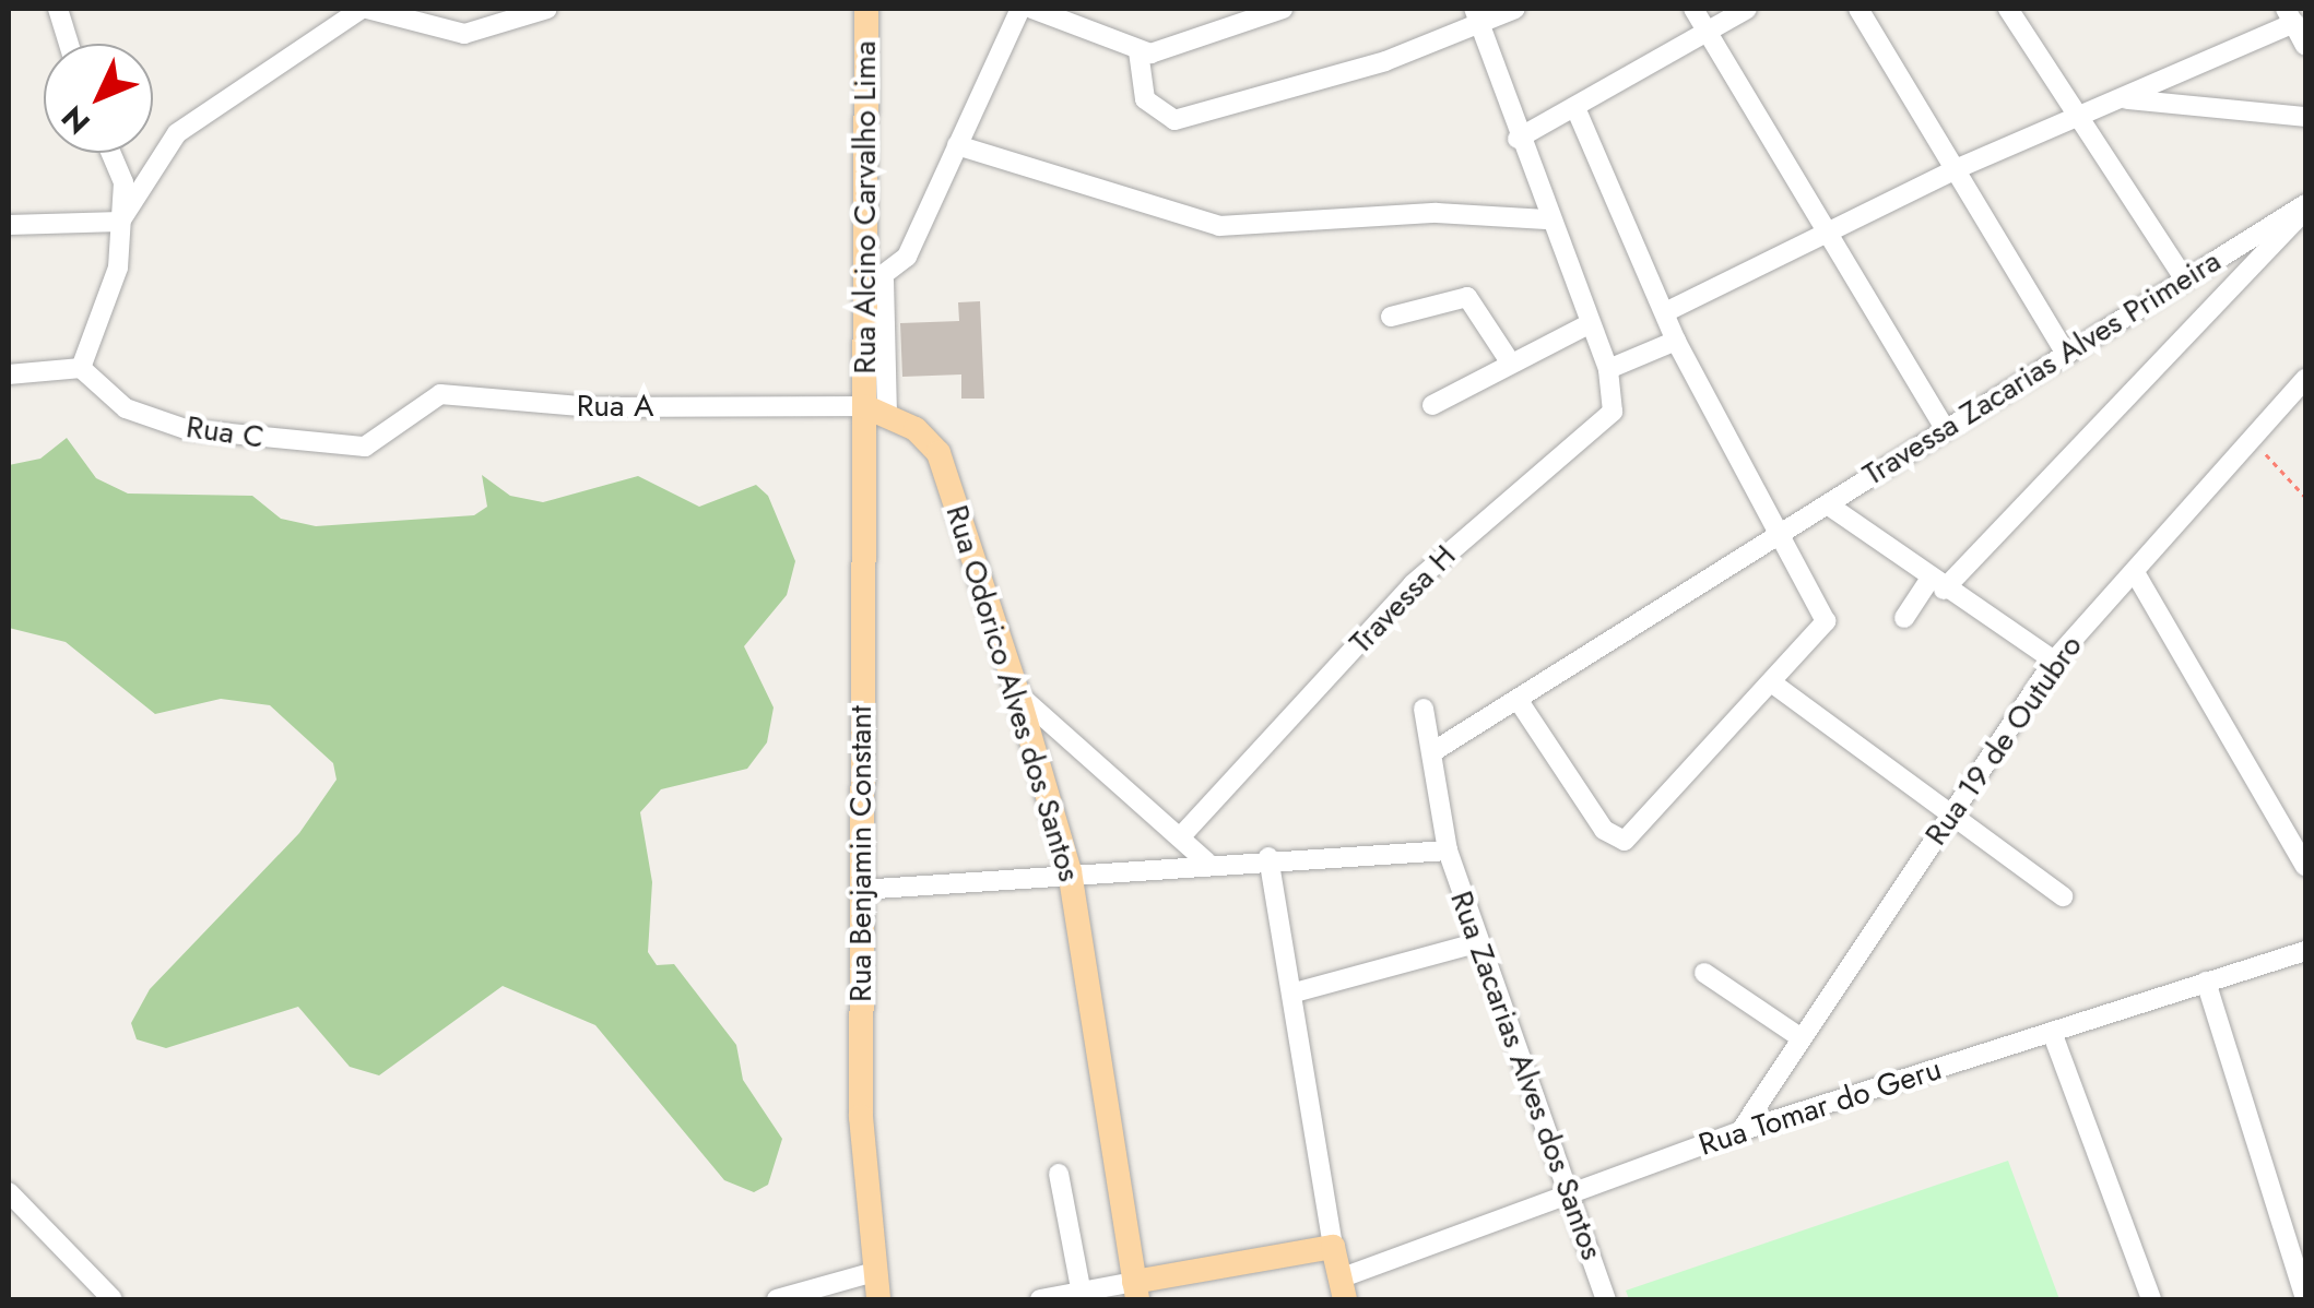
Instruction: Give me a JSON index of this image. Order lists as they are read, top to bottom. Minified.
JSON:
{"streets":{"main road":["Rua Alcino Carvalho Lima","Rua Odorico Alves dos Santos","Rua Benjamin Constant"],"street":["Travessa Zacarias Alves Primeira","Rua A","Rua C","Travessa H","Rua 19 de Outubro","Rua Zacarias Alves dos Santos","Rua Tomar do Geru"]},"crossings":[["Rua Alcino Carvalho Lima","Rua A"],["Rua Alcino Carvalho Lima","Rua Odorico Alves dos Santos"],["Rua Alcino Carvalho Lima","Rua Benjamin Constant"],["Travessa Zacarias Alves Primeira","Rua Zacarias Alves dos Santos"],["Rua A","Rua C"],["Rua A","Rua Odorico Alves dos Santos"],["Rua A","Rua Benjamin Constant"],["Rua Odorico Alves dos Santos","Rua Benjamin Constant"],["Rua 19 de Outubro","Rua Tomar do Geru"],["Rua Zacarias Alves dos Santos","Rua Tomar do Geru"]],"north":"bottom left"}
